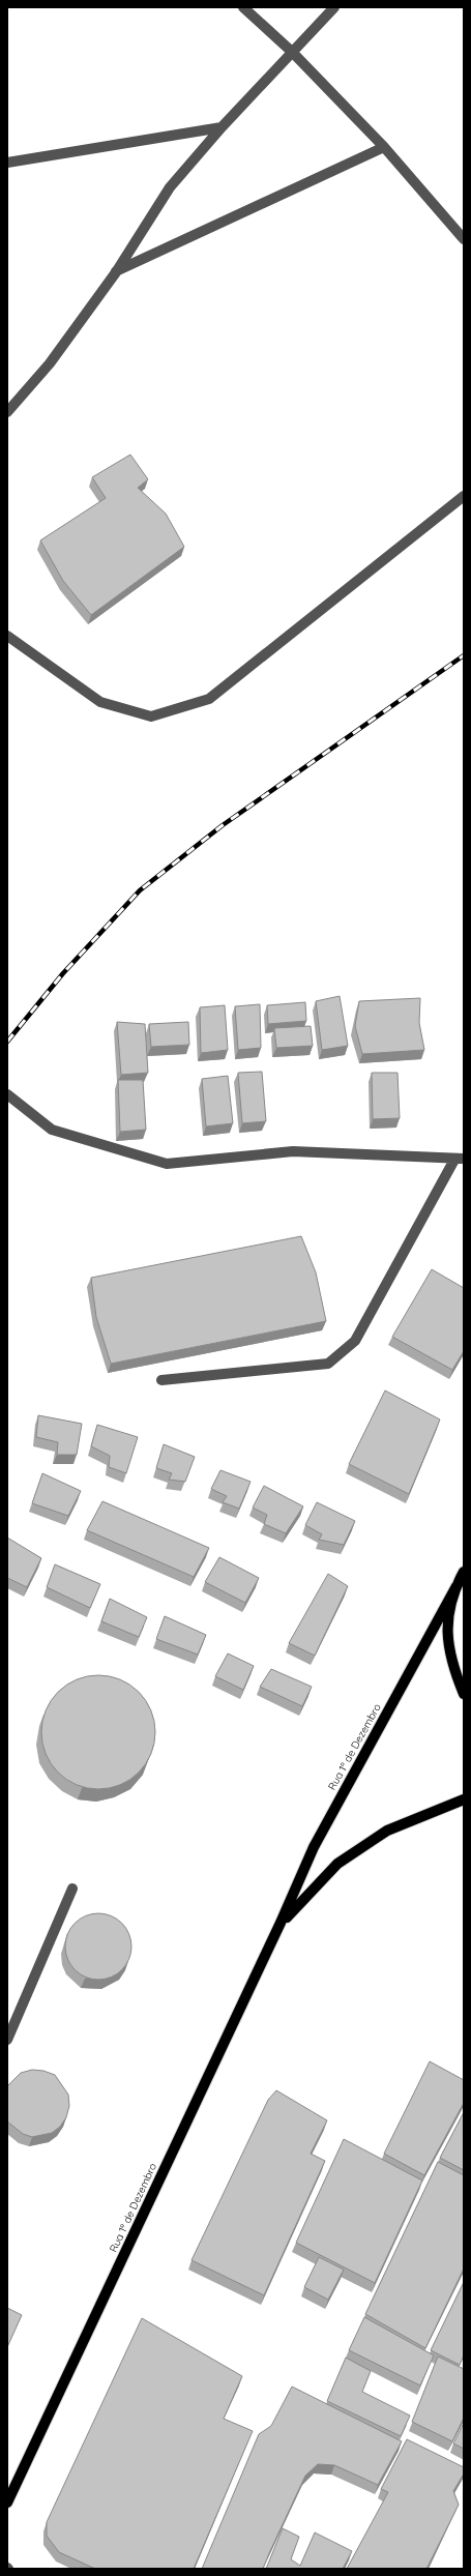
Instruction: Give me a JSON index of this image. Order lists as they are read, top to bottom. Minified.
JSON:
{"streets":{"main road":["Rua 1º de Dezembro"]}}
